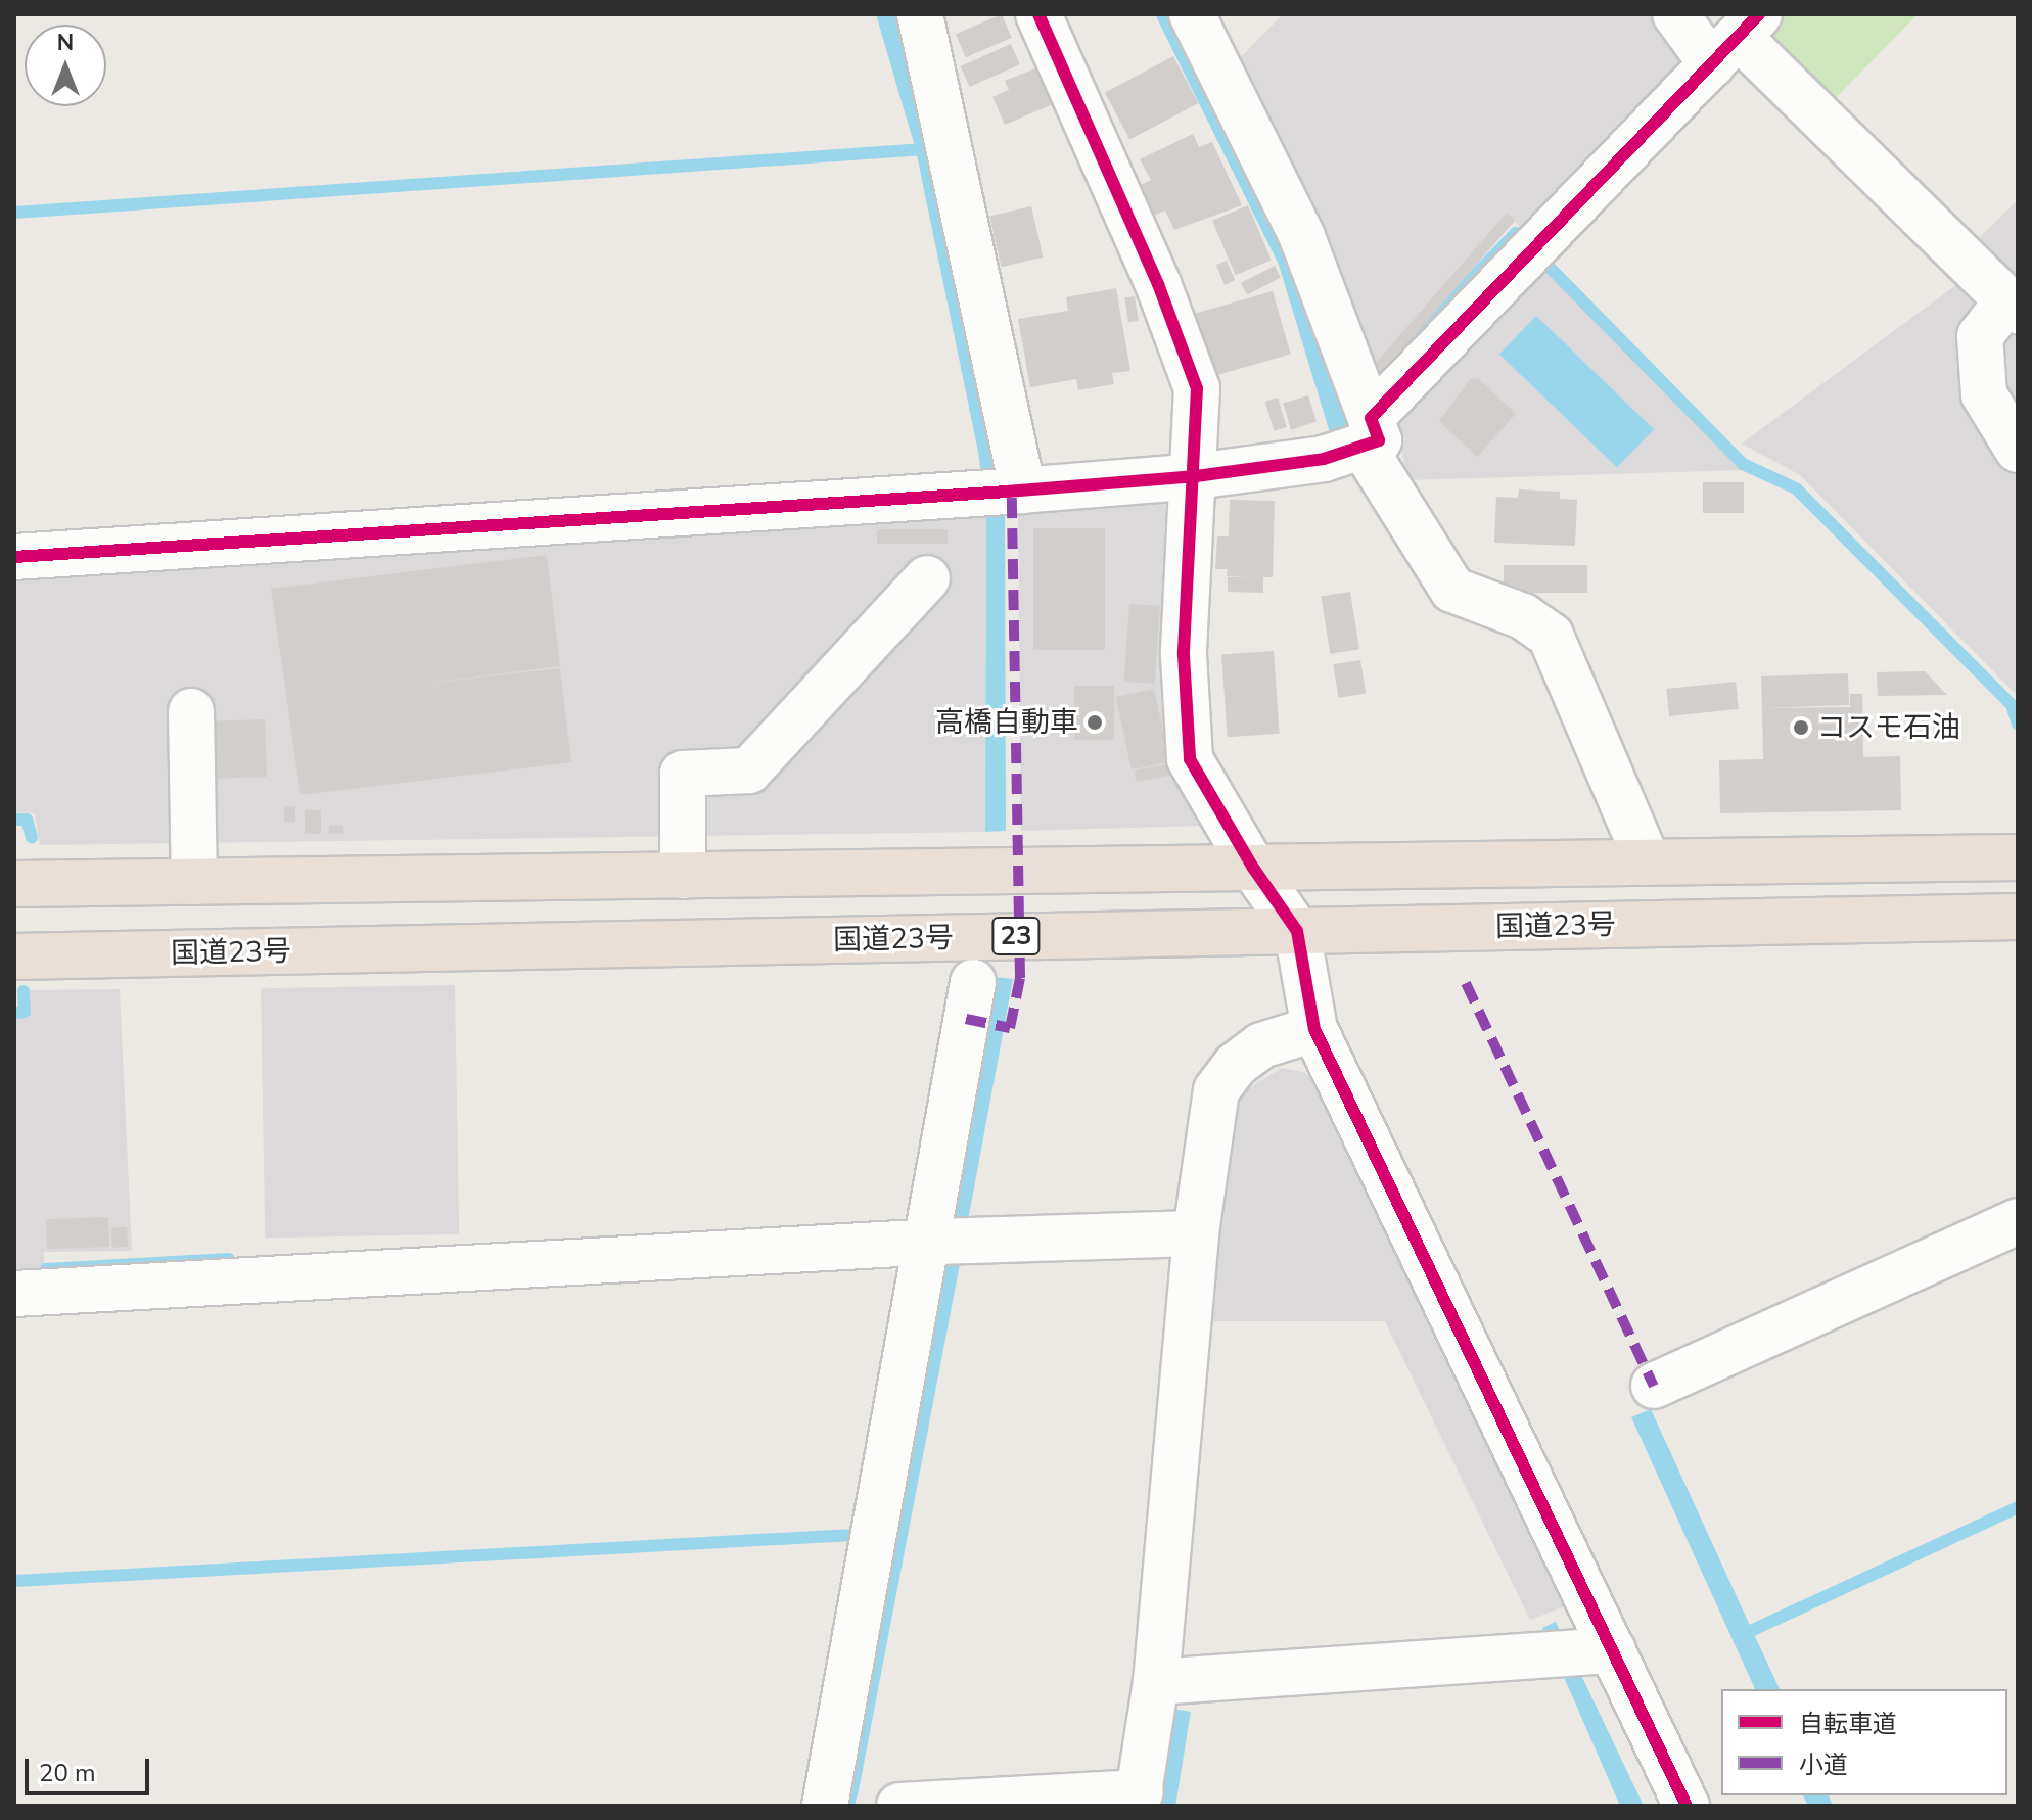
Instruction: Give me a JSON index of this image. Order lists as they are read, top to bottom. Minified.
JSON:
{"streets":{"highway":["国道23号","23"]},"places":["高橋自動車","コスモ石油"],"legend":["自転車道","小道"],"scale_bar":"20 m","north":"top"}
